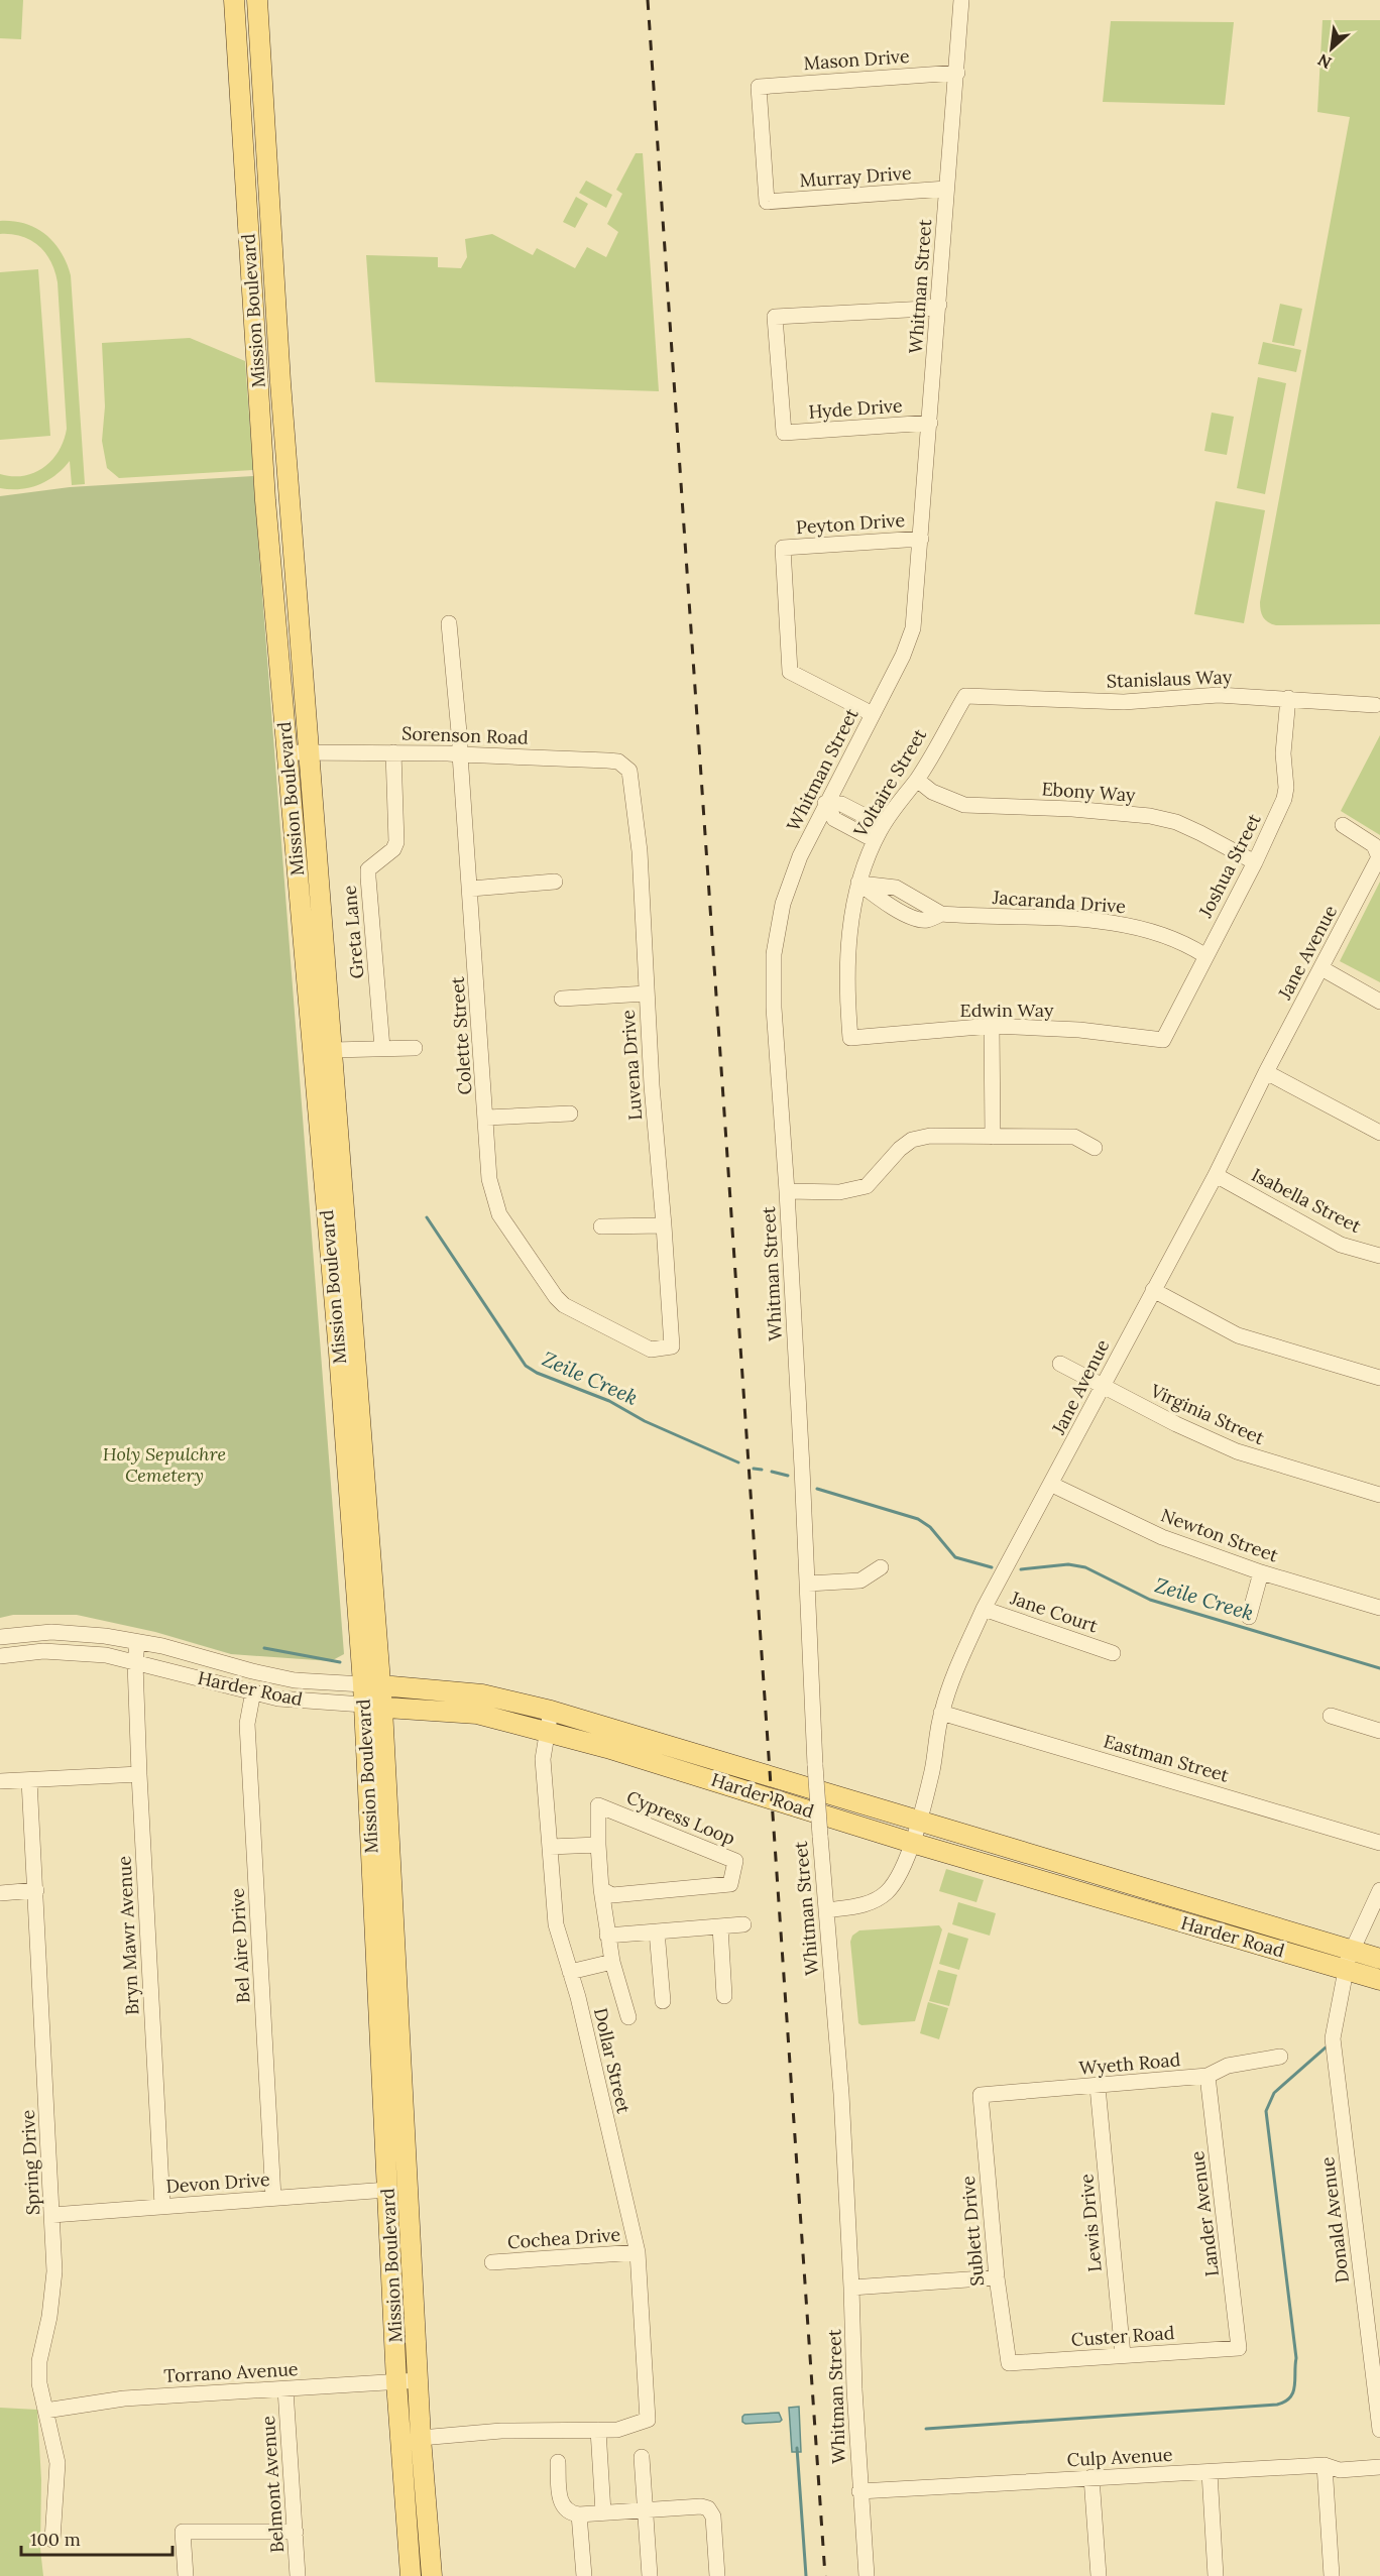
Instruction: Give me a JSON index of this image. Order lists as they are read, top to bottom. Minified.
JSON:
{"streets":{"main road":["Mission Boulevard","Harder Road"],"street":["Mason Drive","Murray Drive","Whitman Street","Hyde Drive","Peyton Drive","Stanislaus Way","Sorenson Road","Voltaire Street","Ebony Way","Joshua Street","Jacaranda Drive","Greta Lane","Jane Avenue","Edwin Way","Colette Street","Luvena Drive","Isabella Street","Virginia Street","Newton Street","Jane Court","Eastman Street","Cypress Loop","Bryn Mawr Avenue","Bel Aire Drive","Dollar Street","Wyeth Road","Spring Drive","Devon Drive","Lander Avenue","Donald Avenue","Lewis Drive","Sublett Drive","Cochea Drive","Custer Road","Torrano Avenue","Culp Avenue","Belmont Avenue"]},"crossings":[["Mason Drive","Murray Drive"],["Mason Drive","Whitman Street"],["Murray Drive","Whitman Street"],["Whitman Street","Hyde Drive"],["Whitman Street","Peyton Drive"],["Whitman Street","Jane Avenue"],["Whitman Street","Culp Avenue"],["Mission Boulevard","Sorenson Road"],["Mission Boulevard","Harder Road"],["Mission Boulevard","Devon Drive"],["Mission Boulevard","Torrano Avenue"],["Stanislaus Way","Voltaire Street"],["Stanislaus Way","Joshua Street"],["Sorenson Road","Greta Lane"],["Sorenson Road","Colette Street"],["Sorenson Road","Luvena Drive"],["Voltaire Street","Ebony Way"],["Voltaire Street","Jacaranda Drive"],["Voltaire Street","Edwin Way"],["Ebony Way","Joshua Street"],["Joshua Street","Jacaranda Drive"],["Joshua Street","Edwin Way"],["Jane Avenue","Isabella Street"],["Jane Avenue","Virginia Street"],["Jane Avenue","Newton Street"],["Jane Avenue","Jane Court"],["Jane Avenue","Harder Road"],["Jane Avenue","Eastman Street"],["Colette Street","Luvena Drive"],["Harder Road","Bryn Mawr Avenue"],["Harder Road","Bel Aire Drive"],["Harder Road","Dollar Street"],["Harder Road","Donald Avenue"],["Bryn Mawr Avenue","Devon Drive"],["Bel Aire Drive","Devon Drive"],["Dollar Street","Cochea Drive"],["Wyeth Road","Lander Avenue"],["Wyeth Road","Lewis Drive"],["Wyeth Road","Sublett Drive"],["Spring Drive","Devon Drive"],["Spring Drive","Torrano Avenue"],["Lander Avenue","Custer Road"],["Lewis Drive","Custer Road"],["Sublett Drive","Custer Road"],["Torrano Avenue","Belmont Avenue"]],"water":["Zeile Creek"],"parks":["Holy Sepulchre Cemetery"],"scale_bar":"100 m","north":"bottom left"}
